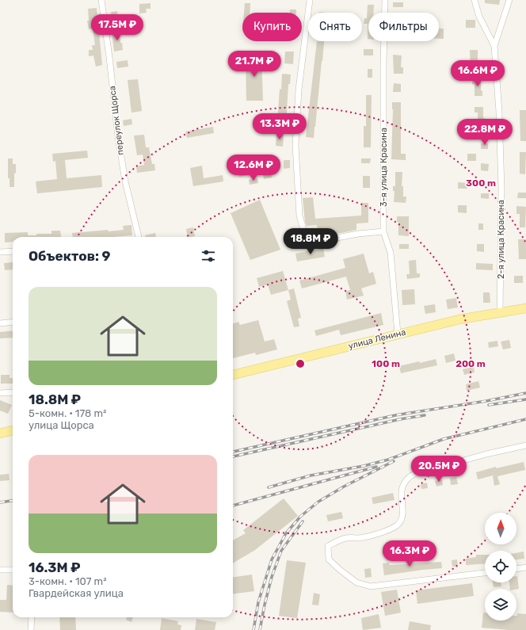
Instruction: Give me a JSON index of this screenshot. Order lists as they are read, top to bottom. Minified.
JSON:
{"streets":{"main road":["улица Ленина"],"street":["переулок Щорса","3-я улица Красина","2-я улица Красина"]},"crossings":[["3-я улица Красина","улица Ленина"],["2-я улица Красина","улица Ленина"]],"north":"top","page":{"chip":["Купить","Снять","Фильтры"],"price":["17.5M ₽","21.7M ₽","16.6M ₽","13.3M ₽","22.8M ₽","12.6M ₽","18.8M ₽","20.5M ₽","16.3M ₽"],"heading":"Объектов: 9","list":[{"name":"18.8M ₽","note":"5-комн. · 178 m² · улица Щорса"},{"name":"16.3M ₽","note":"3-комн. · 107 m² · Гвардейская улица"}]},"rings":["300 m","100 m","200 m"]}
